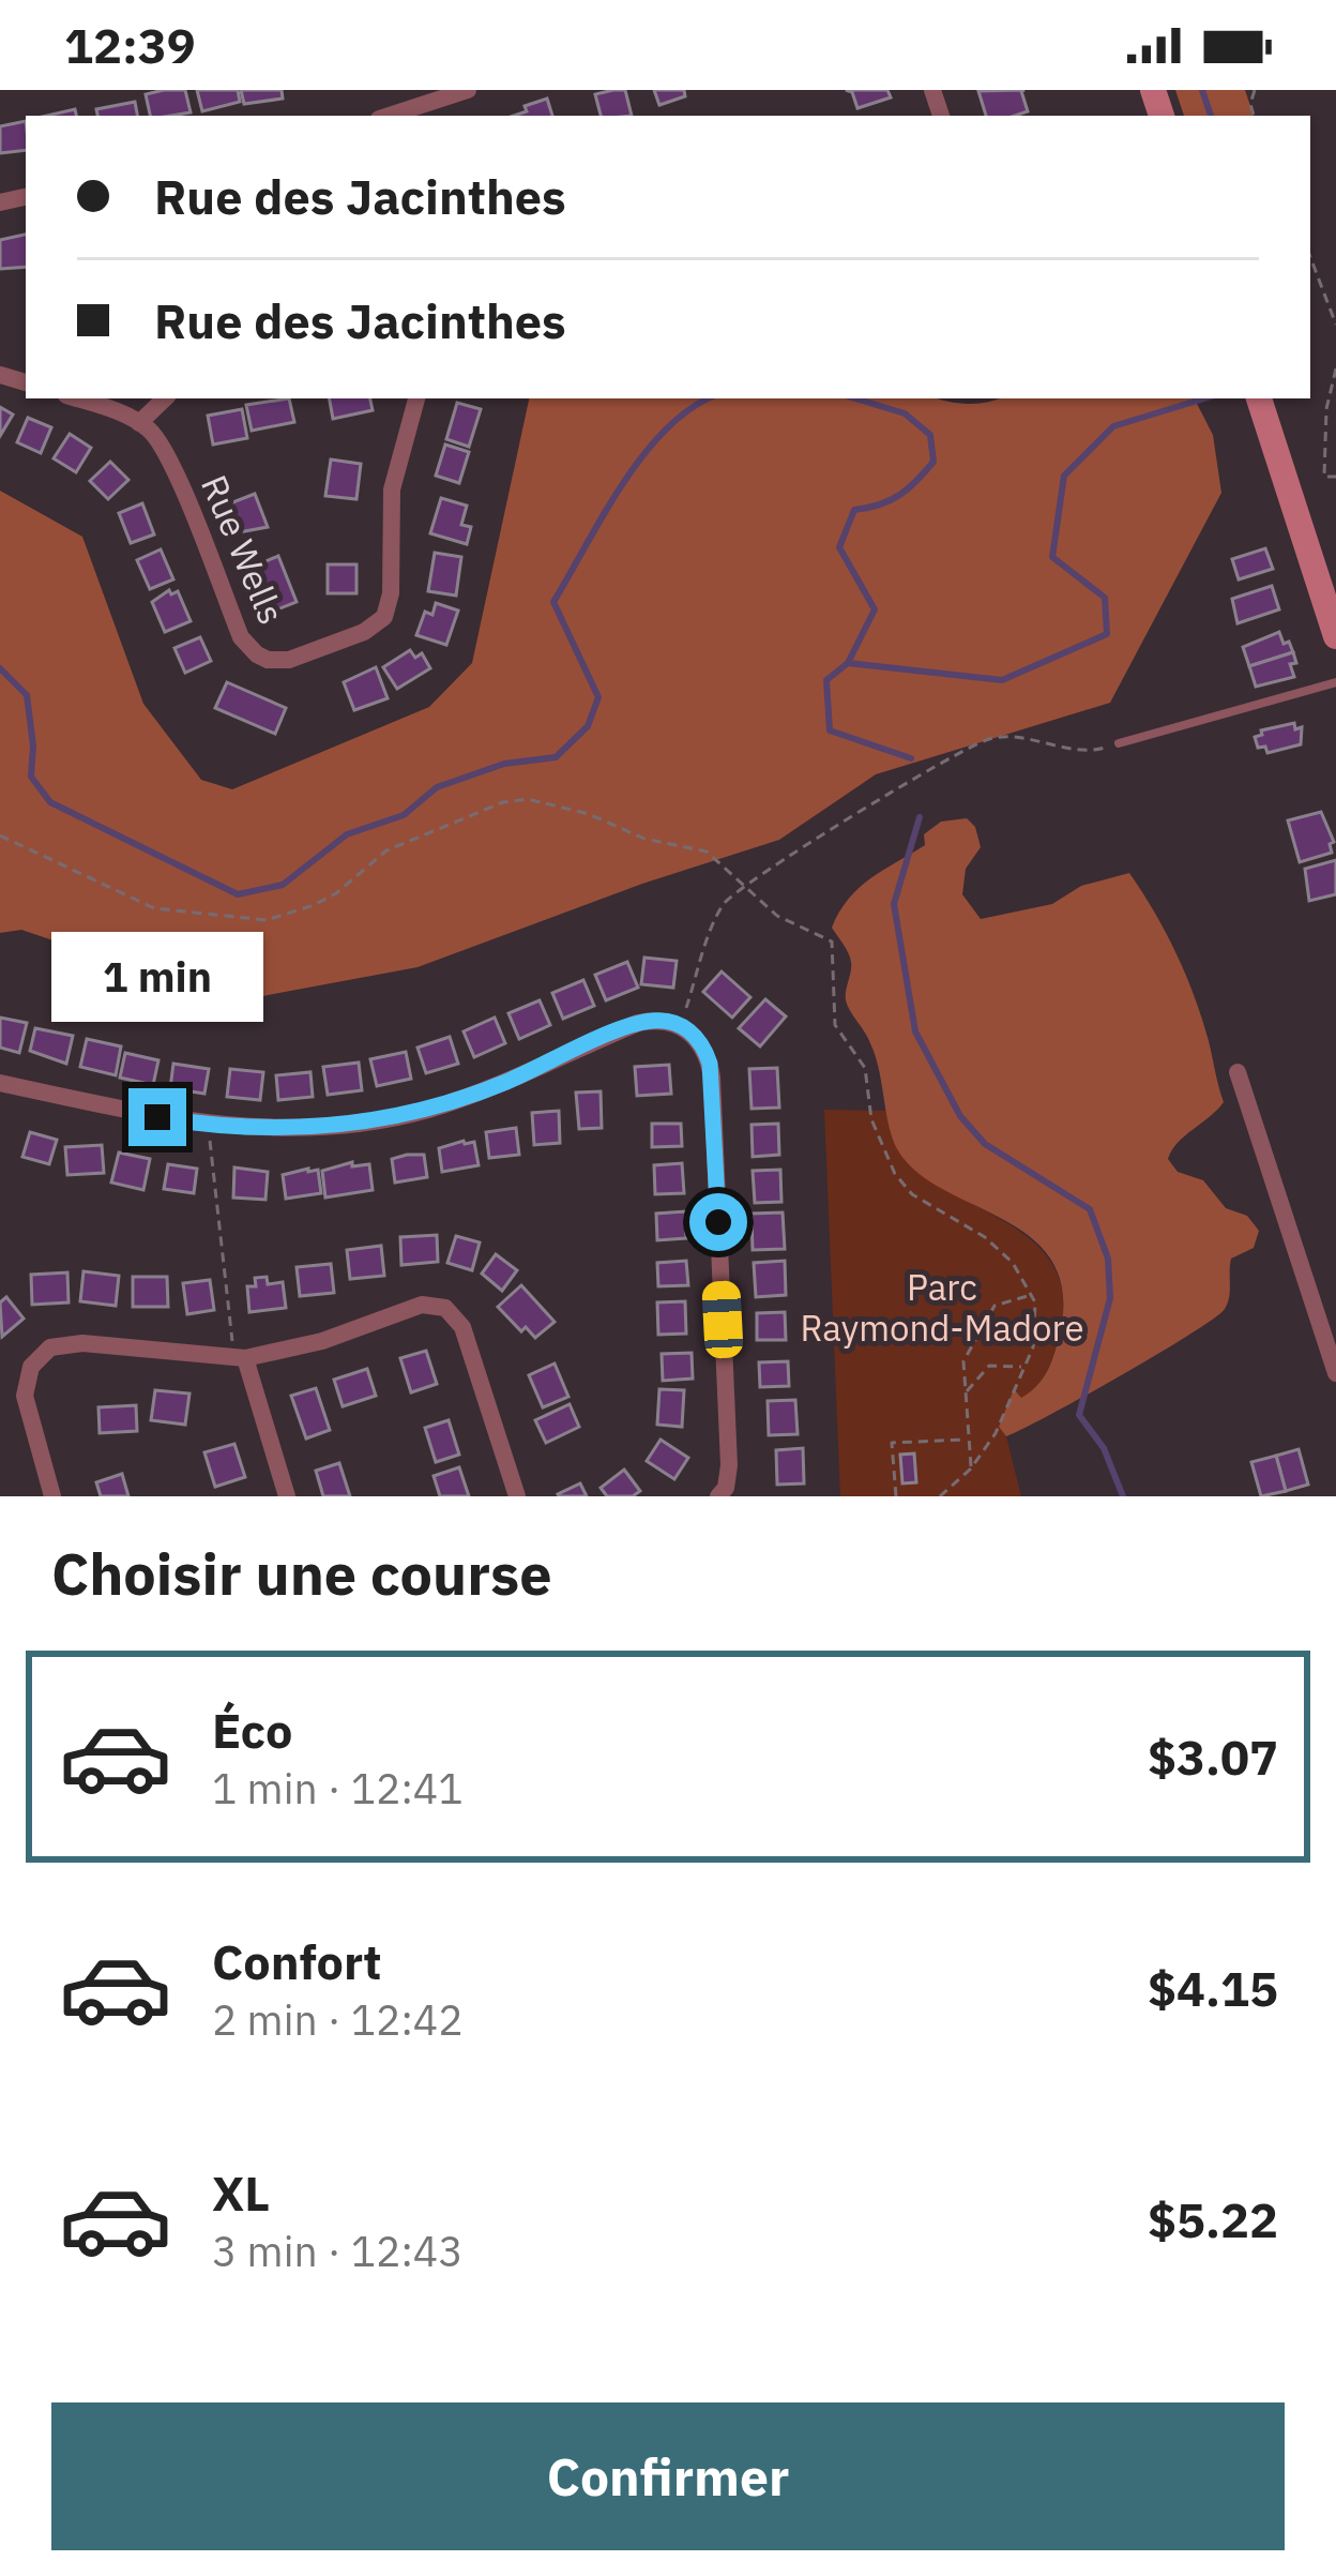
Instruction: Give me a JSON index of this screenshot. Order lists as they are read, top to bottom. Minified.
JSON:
{"streets":{"street":["Rue Wells"]},"parks":["Parc Raymond-Madore"],"page":{"status":"12:39","banner":["Rue des Jacinthes","Rue des Jacinthes"],"bubble":"1 min","heading":"Choisir une course","list":[{"name":"Éco","note":"1 min · 12:41","value":"$3.07"},{"name":"Confort","note":"2 min · 12:42","value":"$4.15"},{"name":"XL","note":"3 min · 12:43","value":"$5.22"}],"buttons":"Confirmer"}}
